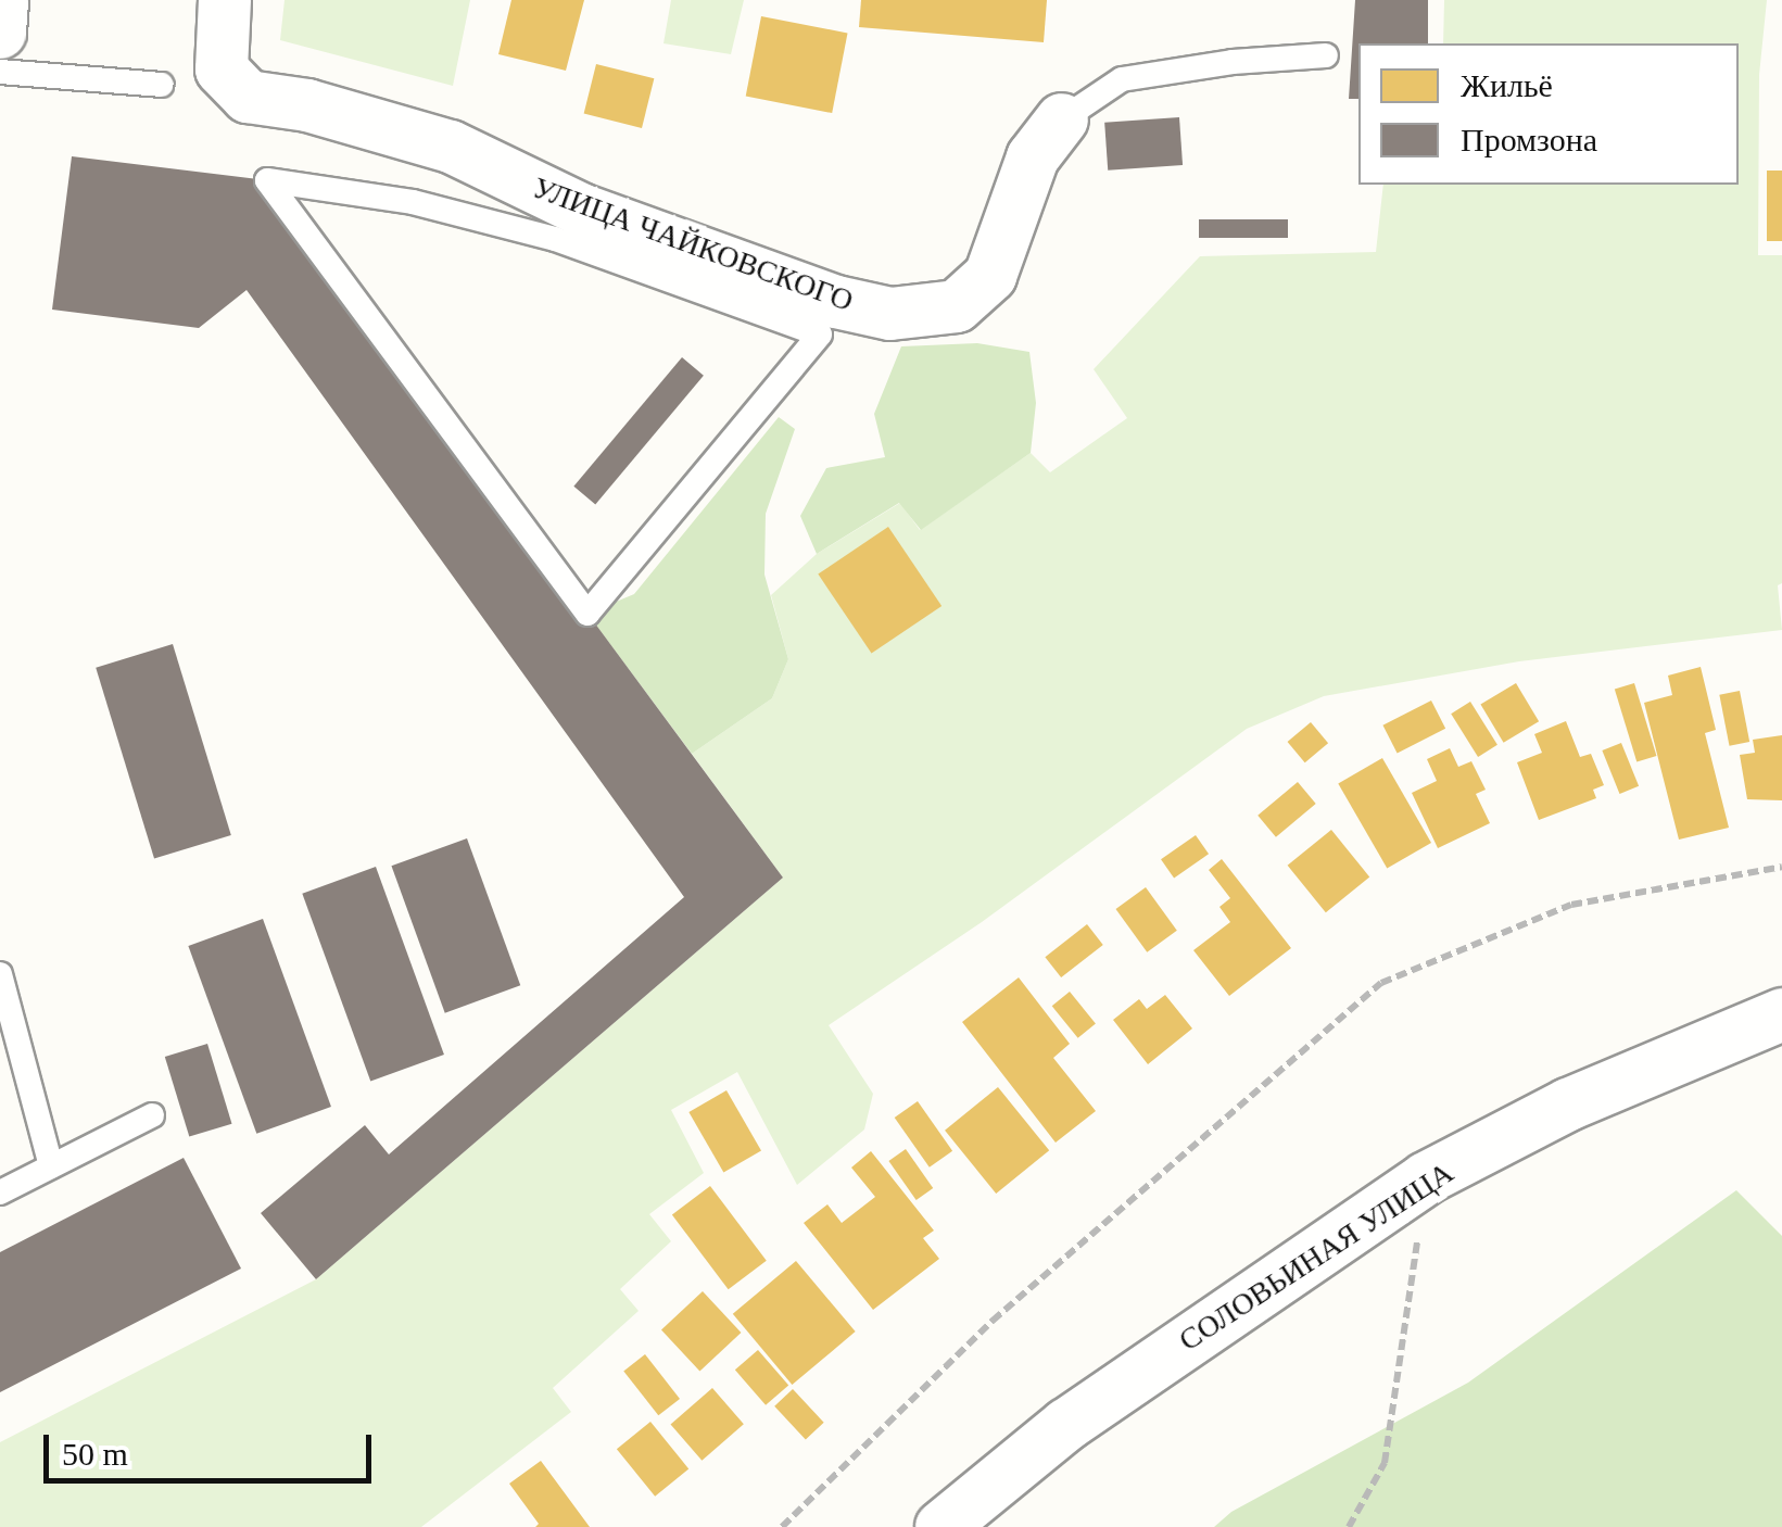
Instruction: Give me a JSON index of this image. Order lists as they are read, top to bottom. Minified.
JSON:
{"streets":{"street":["УЛИЦА ЧАЙКОВСКОГО","СОЛОВЬИНАЯ УЛИЦА"]},"legend":["Жильё","Промзона"],"scale_bar":"50 m"}
